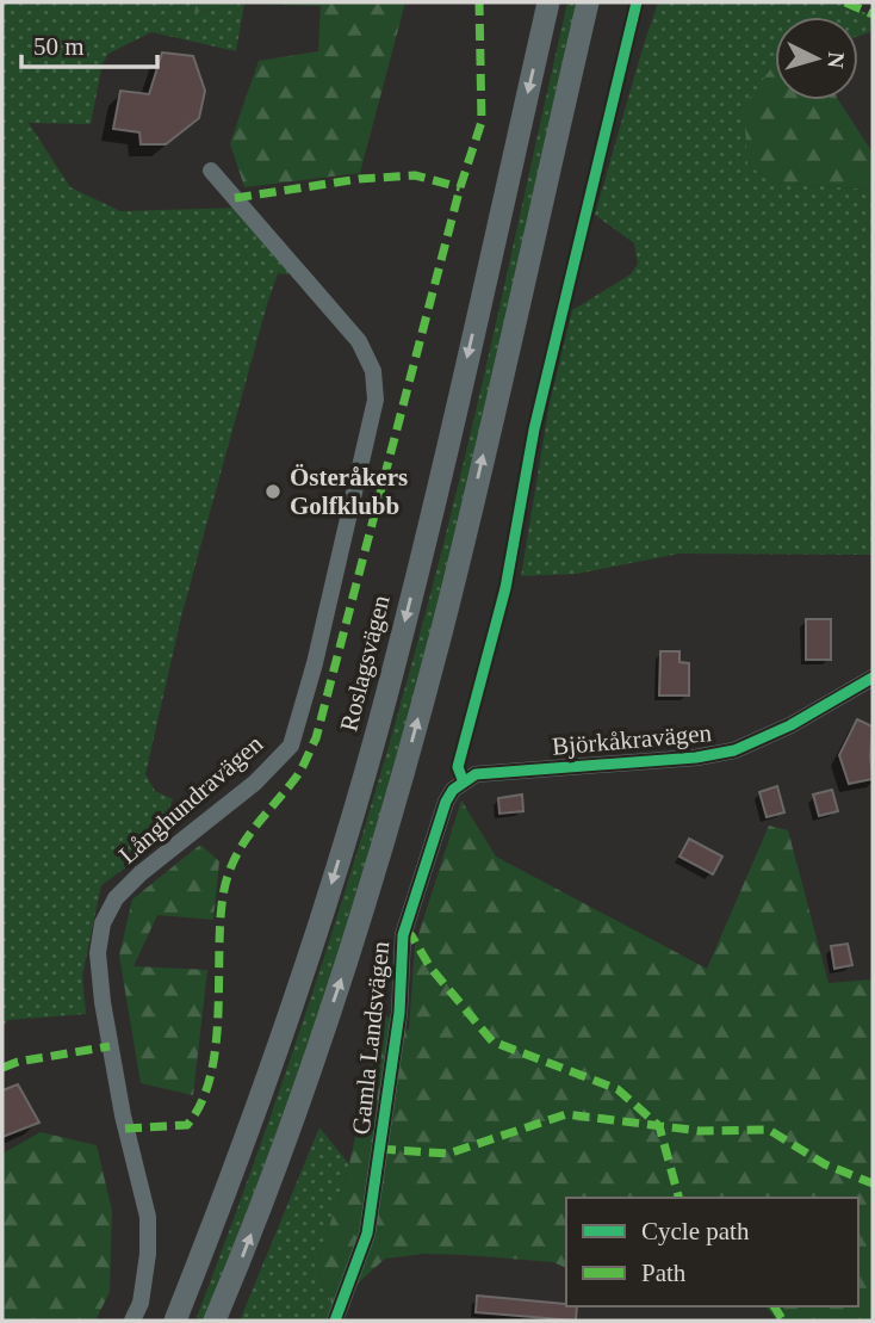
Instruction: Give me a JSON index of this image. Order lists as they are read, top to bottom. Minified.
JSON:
{"streets":{"main road":["Roslagsvägen"],"street":["Björkåkravägen","Långhundravägen","Gamla Landsvägen"]},"crossings":[["Björkåkravägen","Gamla Landsvägen"]],"places":["Österåkers Golfklubb"],"legend":["Cycle path","Path"],"scale_bar":"50 m","north":"right"}
